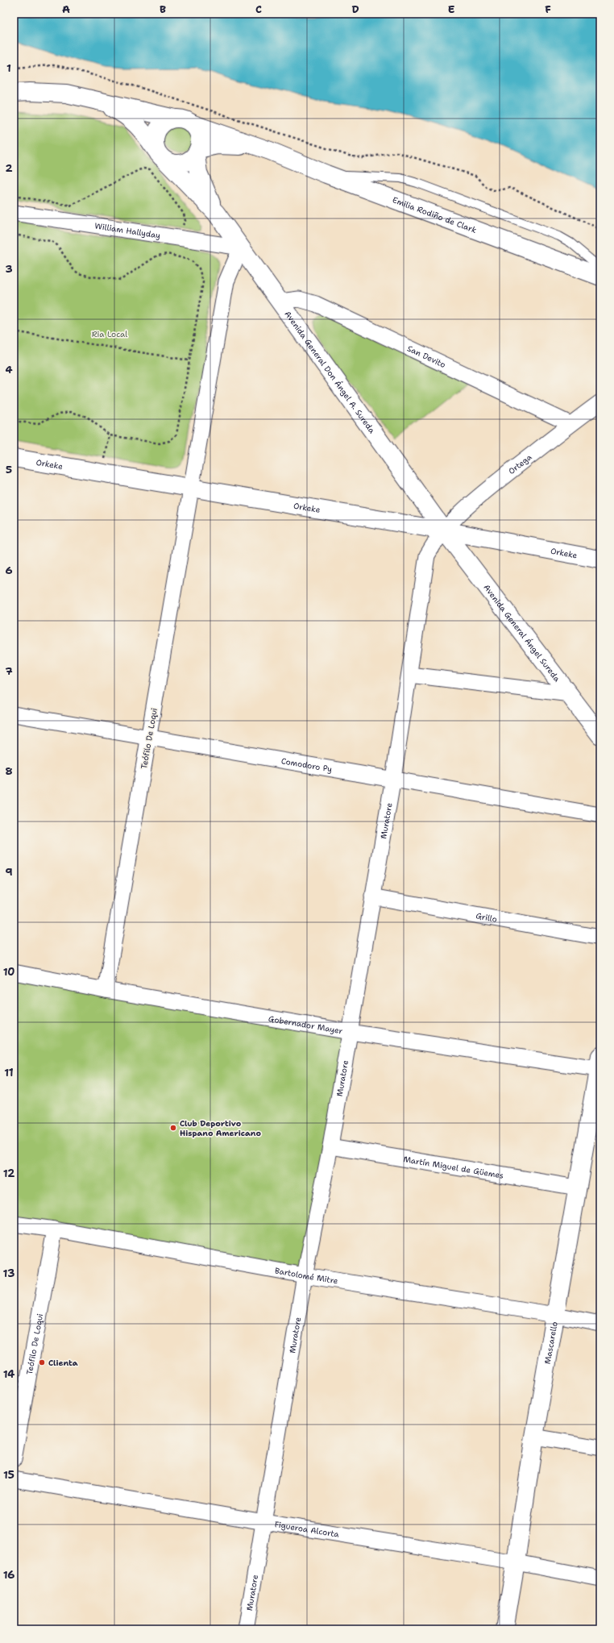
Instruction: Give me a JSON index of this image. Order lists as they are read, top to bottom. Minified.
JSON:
{"streets":{"main road":["Emilia Rodiño de Clark","Avenida General Don Ángel A. Sureda","Orkeke","Avenida General Ángel Sureda","Mascarello"],"street":["William Hallyday","San Devito","Ortega","Teófilo De Loqui","Comodoro Py","Muratore","Grillo","Gobernador Mayer","Martín Miguel de Güemes","Bartolomé Mitre","Figueroa Alcorta"]},"crossings":[["Emilia Rodiño de Clark","Avenida General Don Ángel A. Sureda"],["William Hallyday","Avenida General Don Ángel A. Sureda"],["William Hallyday","Teófilo De Loqui"],["San Devito","Avenida General Don Ángel A. Sureda"],["San Devito","Ortega"],["Avenida General Don Ángel A. Sureda","Orkeke"],["Avenida General Don Ángel A. Sureda","Ortega"],["Avenida General Don Ángel A. Sureda","Avenida General Ángel Sureda"],["Avenida General Don Ángel A. Sureda","Teófilo De Loqui"],["Avenida General Don Ángel A. Sureda","Muratore"],["Orkeke","Ortega"],["Orkeke","Avenida General Ángel Sureda"],["Orkeke","Teófilo De Loqui"],["Orkeke","Muratore"],["Ortega","Avenida General Ángel Sureda"],["Ortega","Muratore"],["Avenida General Ángel Sureda","Muratore"],["Teófilo De Loqui","Comodoro Py"],["Teófilo De Loqui","Gobernador Mayer"],["Teófilo De Loqui","Bartolomé Mitre"],["Comodoro Py","Muratore"],["Muratore","Grillo"],["Muratore","Gobernador Mayer"],["Muratore","Martín Miguel de Güemes"],["Muratore","Bartolomé Mitre"],["Muratore","Figueroa Alcorta"],["Gobernador Mayer","Mascarello"],["Martín Miguel de Güemes","Mascarello"],["Bartolomé Mitre","Mascarello"],["Mascarello","Figueroa Alcorta"]],"parks":["Ria Local"],"places":["Club Deportivo Hispano Americano","Clienta"],"grid":{"columns":["A","B","C","D","E","F"],"rows":["1","2","3","4","5","6","7","8","9","10","11","12","13","14","15","16"]}}
